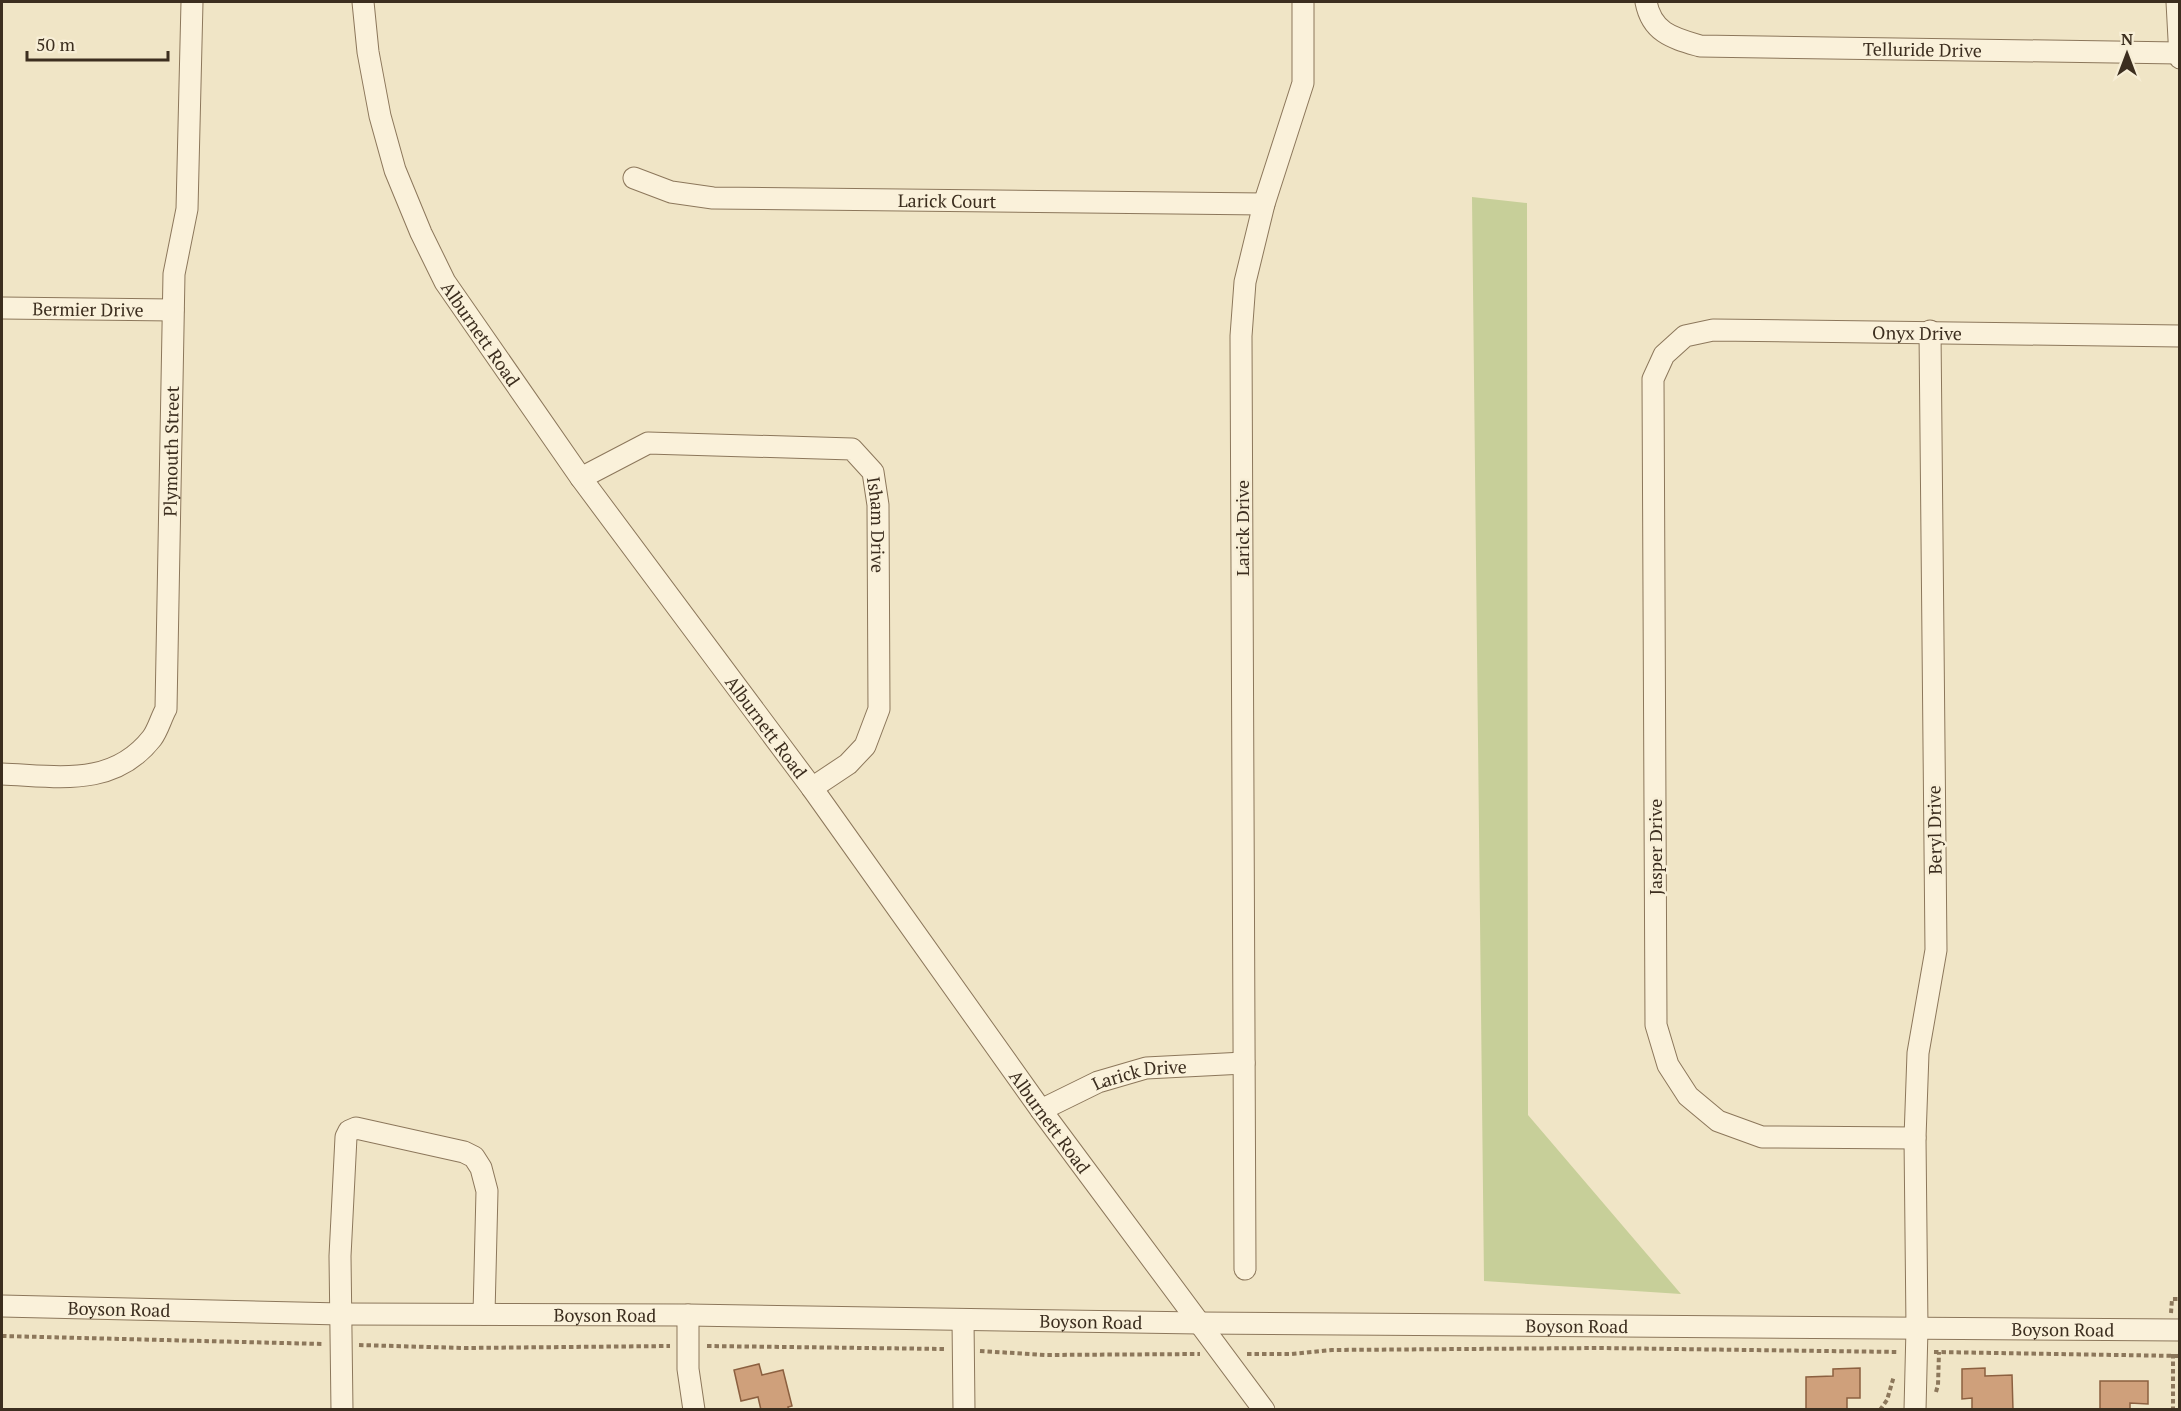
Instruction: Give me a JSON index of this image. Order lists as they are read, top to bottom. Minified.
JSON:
{"streets":{"street":["Telluride Drive","Larick Court","Bermier Drive","Onyx Drive","Alburnett Road","Plymouth Street","Isham Drive","Larick Drive","Beryl Drive","Jasper Drive","Boyson Road"]},"crossings":[["Larick Court","Larick Drive"],["Bermier Drive","Plymouth Street"],["Onyx Drive","Beryl Drive"],["Onyx Drive","Jasper Drive"],["Alburnett Road","Isham Drive"],["Alburnett Road","Larick Drive"],["Alburnett Road","Boyson Road"],["Beryl Drive","Jasper Drive"],["Beryl Drive","Boyson Road"]],"scale_bar":"50 m","north":"top"}
